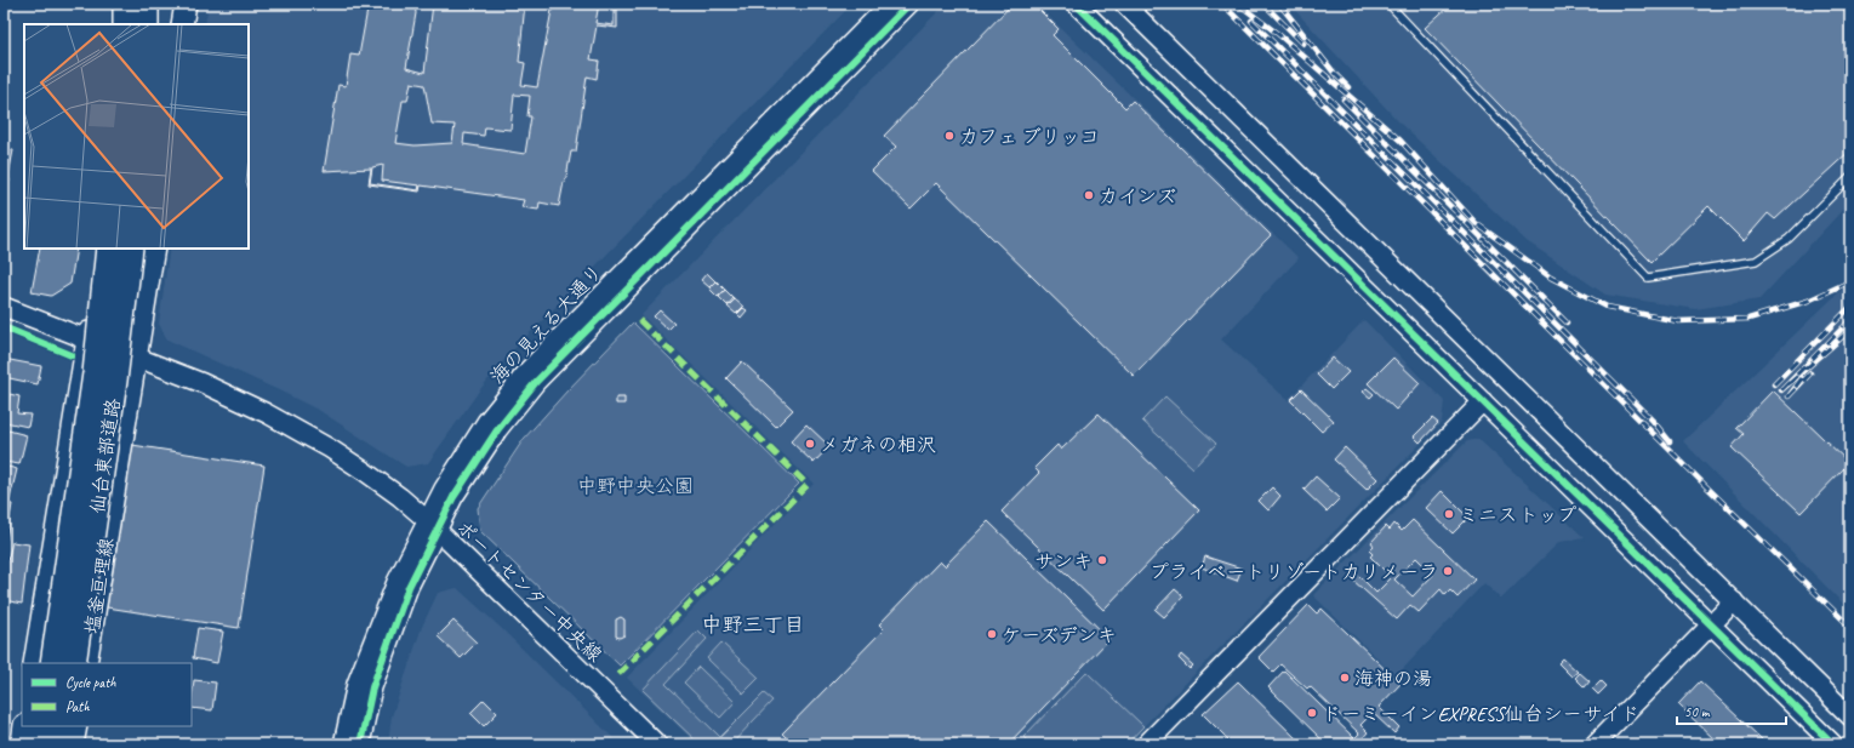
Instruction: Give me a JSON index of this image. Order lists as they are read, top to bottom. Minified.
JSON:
{"streets":{"highway":["仙台東部道路"],"main road":["塩釜亘理線"],"street":["海の見える大通り","ポートセンター中央線"]},"crossings":[["海の見える大通り","ポートセンター中央線"],["塩釜亘理線","ポートセンター中央線"]],"districts":["中野三丁目"],"parks":["中野中央公園"],"places":["カフェ ブリッコ","カインズ","メガネの相沢","ミニストップ","サンキ","プライベートリゾートカリメーラ","ケーズデンキ","海神の湯","ドーミーインEXPRESS仙台シーサイド"],"legend":["Cycle path","Path"],"scale_bar":"50 m"}
